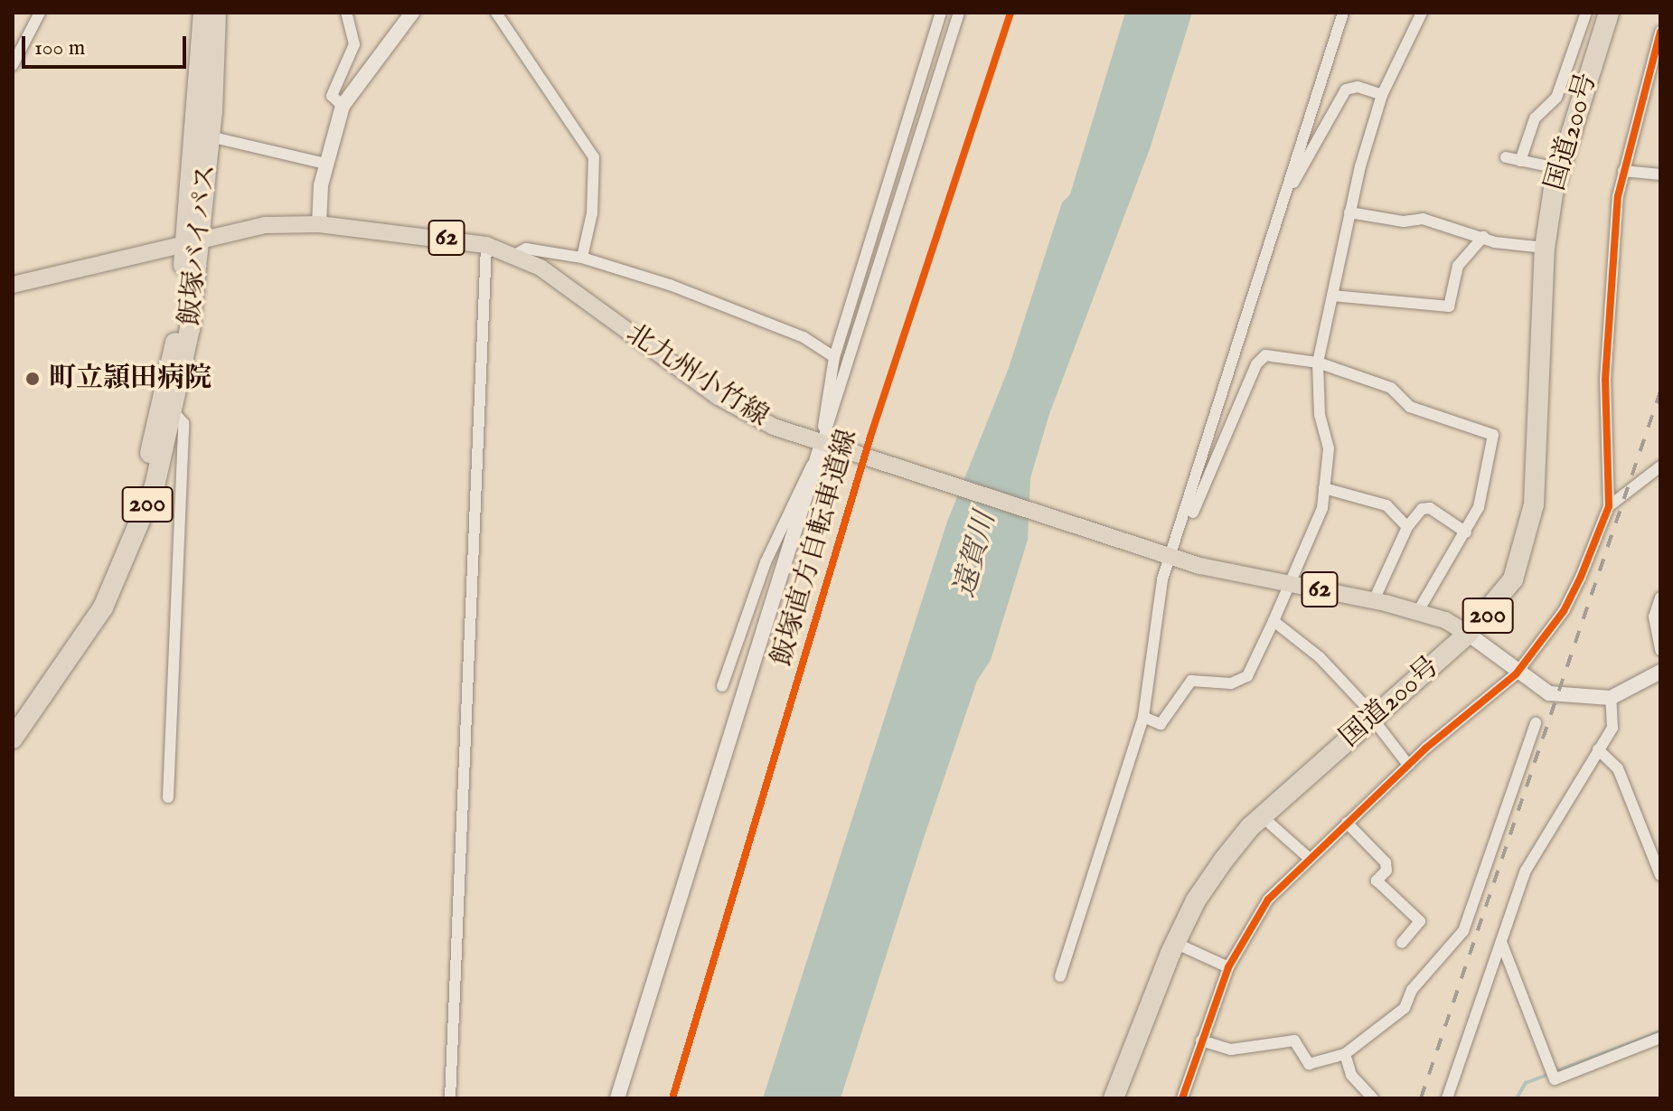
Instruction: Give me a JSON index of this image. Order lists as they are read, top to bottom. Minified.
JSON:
{"streets":{"highway":["国道200号","飯塚バイパス","200"],"main road":["62","北九州小竹線"],"cycle path":["飯塚直方自転車道線"]},"crossings":[["国道200号","北九州小竹線"],["飯塚バイパス","北九州小竹線"],["飯塚バイパス","200"],["北九州小竹線","200"]],"water":["遠賀川"],"places":["町立頴田病院"],"scale_bar":"100 m"}
